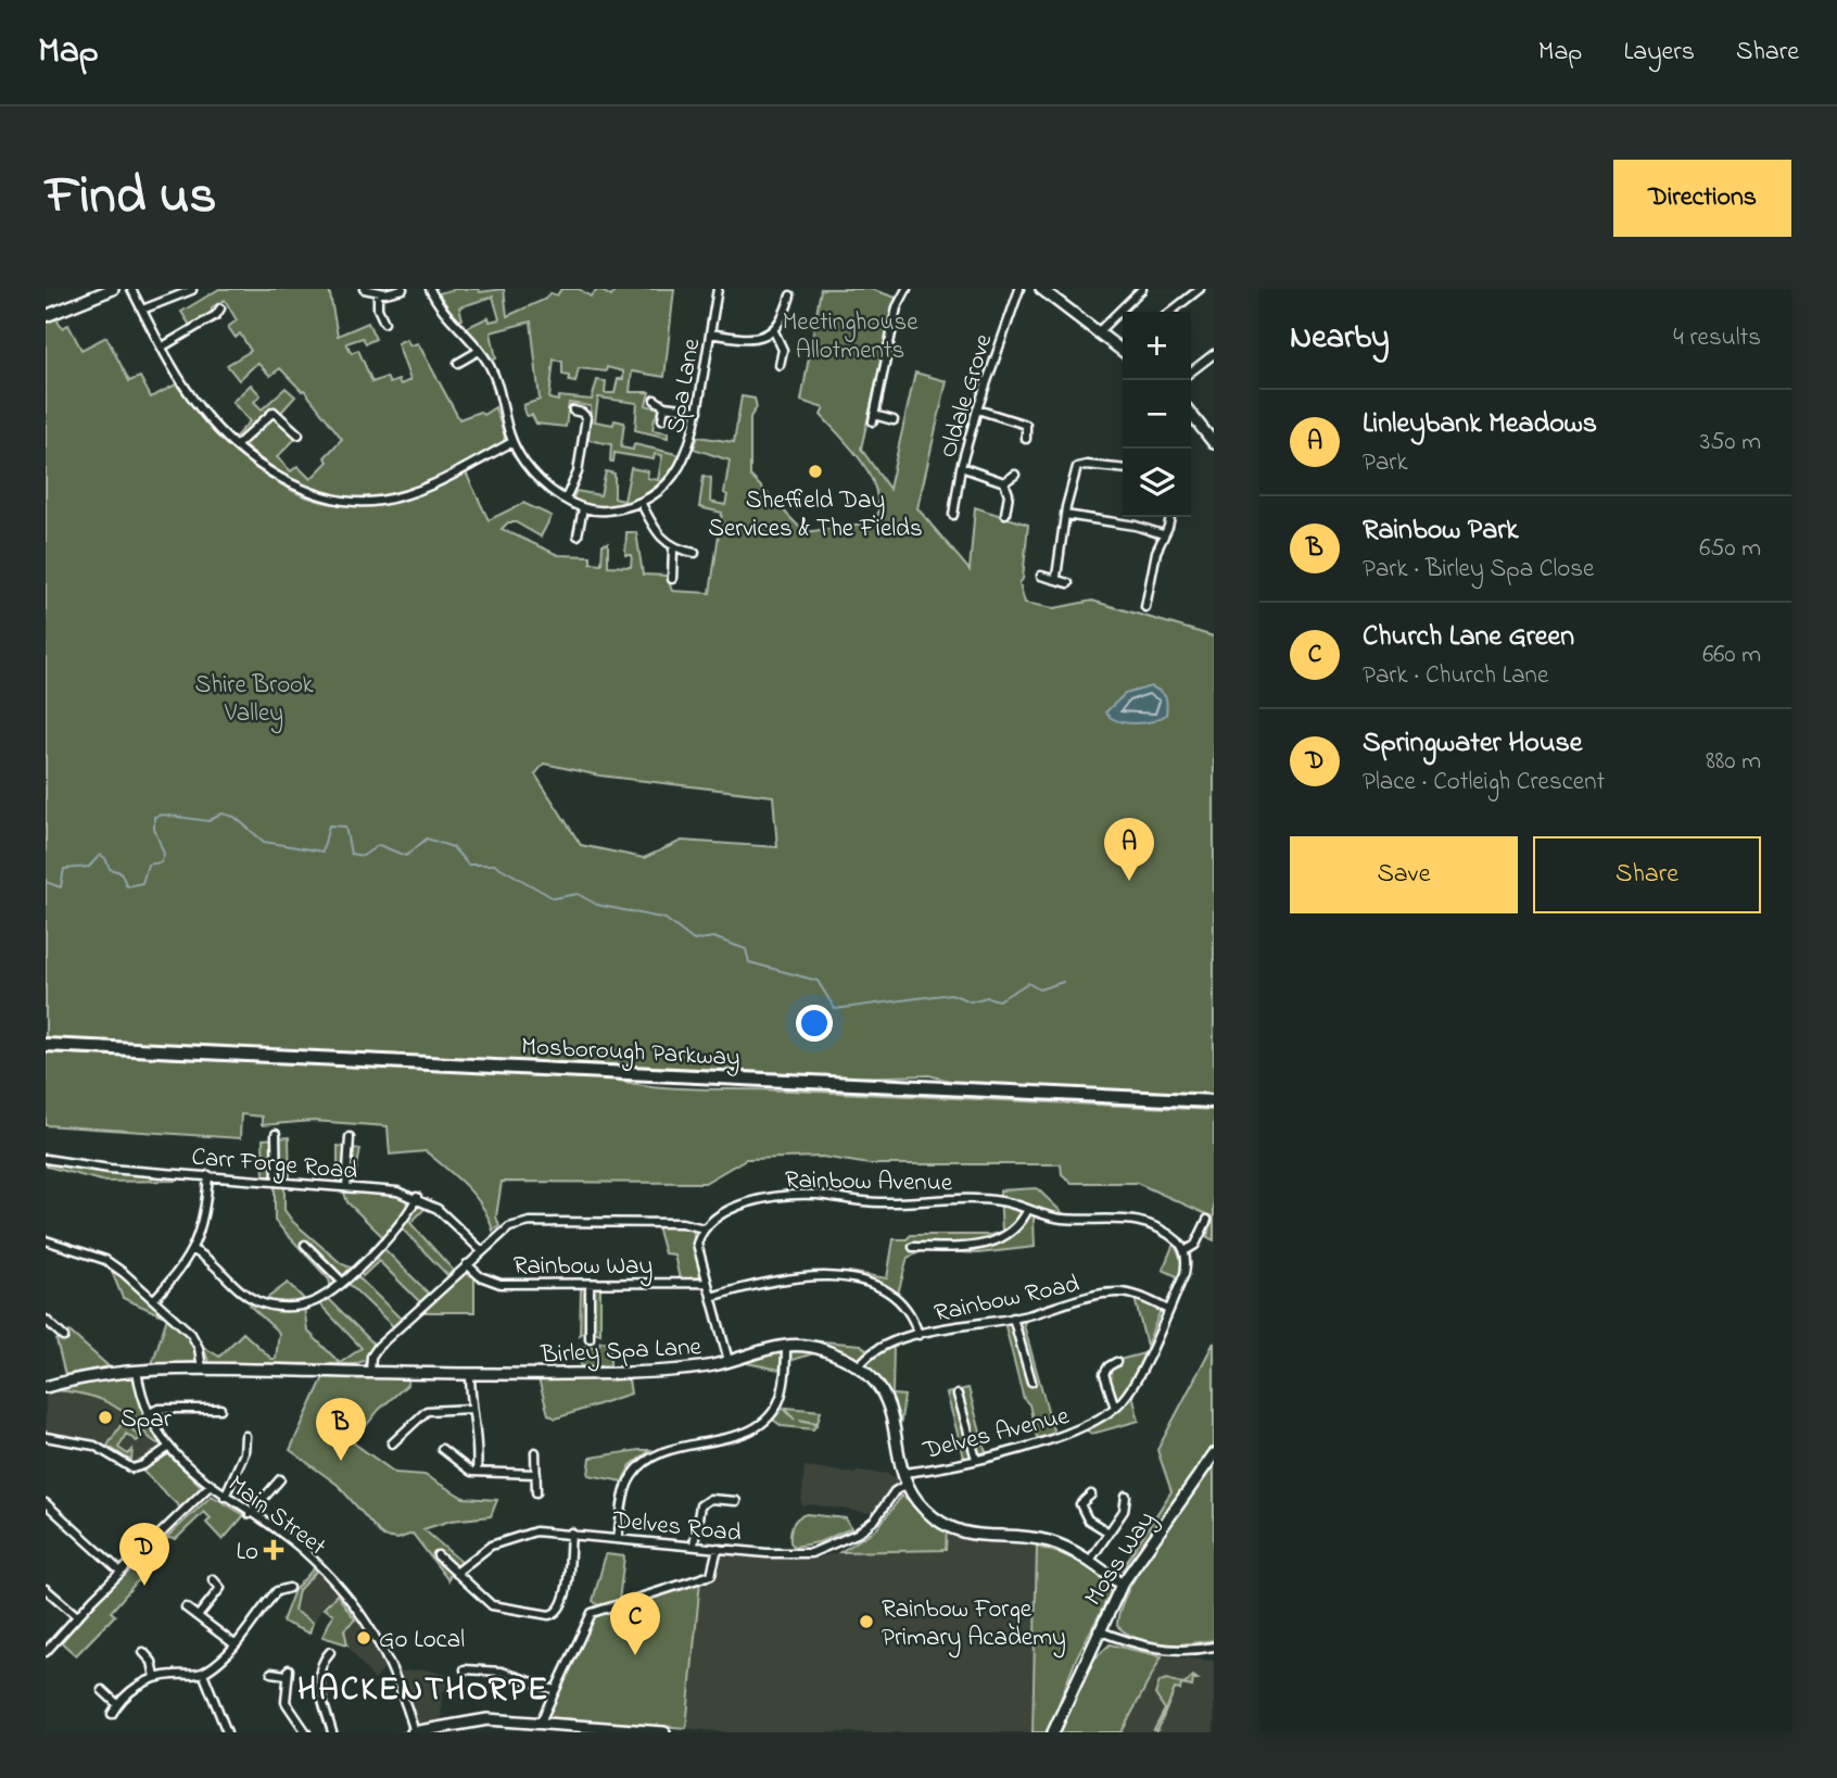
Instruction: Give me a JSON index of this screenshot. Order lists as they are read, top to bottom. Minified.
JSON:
{"streets":{"highway":["Mosborough Parkway"],"street":["Spa Lane","Oldale Grove","Carr Forge Road","Rainbow Avenue","Rainbow Way","Rainbow Road","Birley Spa Lane","Delves Avenue","Main Street","Delves Road","Moss Way"]},"crossings":[["Rainbow Road","Birley Spa Lane"],["Rainbow Road","Delves Avenue"],["Birley Spa Lane","Delves Avenue"],["Birley Spa Lane","Main Street"],["Birley Spa Lane","Delves Road"],["Birley Spa Lane","Moss Way"]],"districts":["HACKENTHORPE"],"parks":["Meetinghouse Allotments","Shire Brook Valley"],"places":{"other":["Sheffield Day Services & The Fields","Spar","Rainbow Forge Primary Academy","Go Local"],"health":["Lo"]},"page":{"header":"Map","nav":["Map","Layers","Share"],"title":"Find us","buttons":["Directions",["Save","Share"]],"heading":["Nearby","4 results"],"map_buttons":["+","−"],"list":[{"mark":"A","name":"Linleybank Meadows","note":"Park","value":"350 m"},{"mark":"B","name":"Rainbow Park","note":"Park · Birley Spa Close","value":"650 m"},{"mark":"C","name":"Church Lane Green","note":"Park · Church Lane","value":"660 m"},{"mark":"D","name":"Springwater House","note":"Place · Cotleigh Crescent","value":"880 m"}],"pins":["A","B","D","C"]}}
